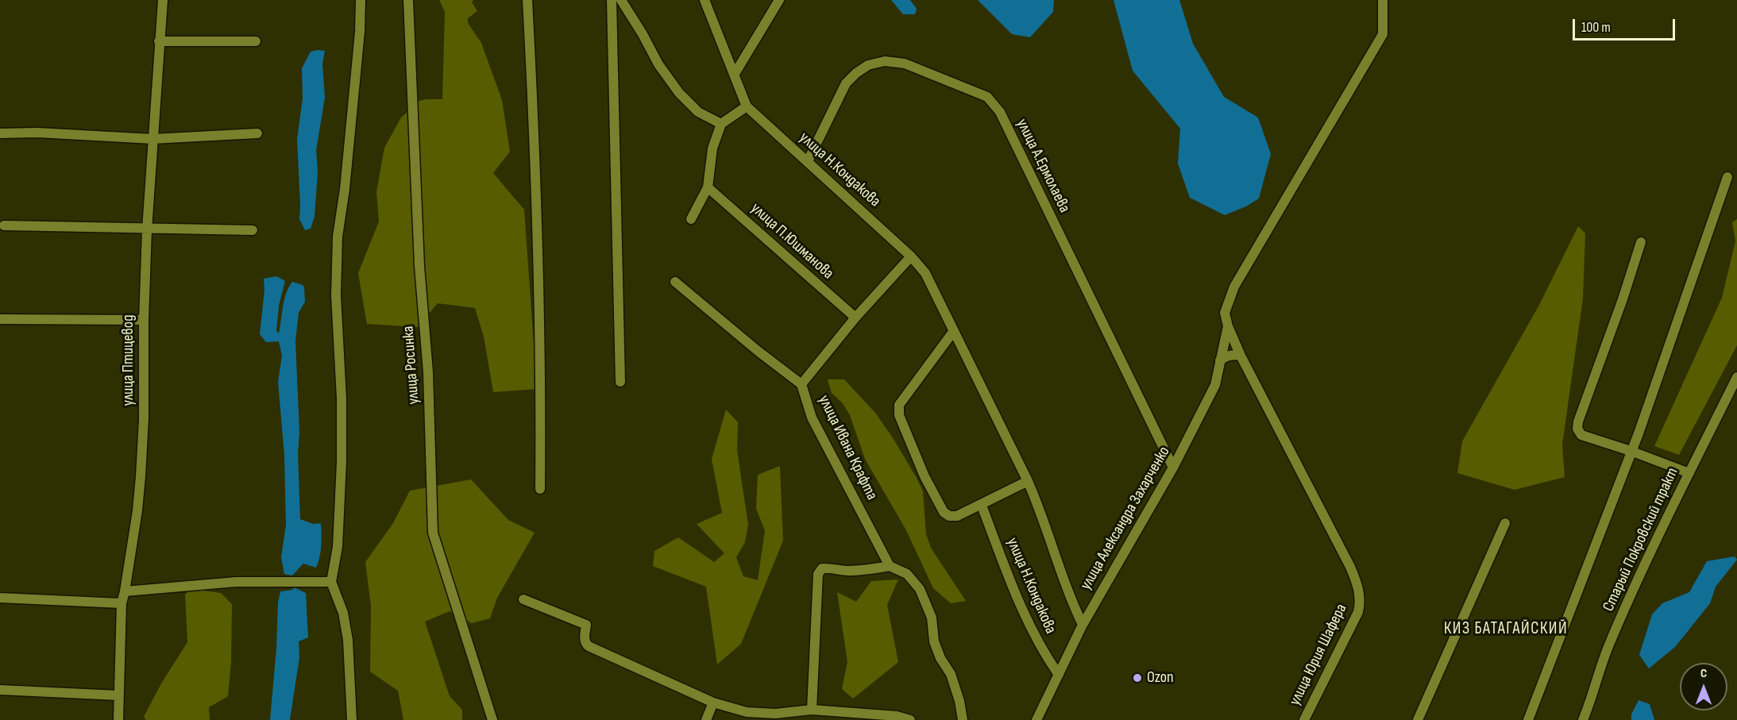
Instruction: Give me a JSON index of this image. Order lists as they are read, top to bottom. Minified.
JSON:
{"streets":{"street":["улица А.Ермолаева","улица Н.Кондакова","улица П.Юшманова","улица Птицевод","улица Росинка","улица Ивана Крафта","улица Александра Захарченко","Старый Покровский тракт","улица Юрия Шафера"]},"crossings":[["улица А.Ермолаева","улица Н.Кондакова"],["улица А.Ермолаева","улица Александра Захарченко"],["улица Н.Кондакова","улица Александра Захарченко"]],"districts":["КИЗ БАТАГАЙСКИЙ"],"places":["Ozon"],"scale_bar":"100 m","north":"top"}
